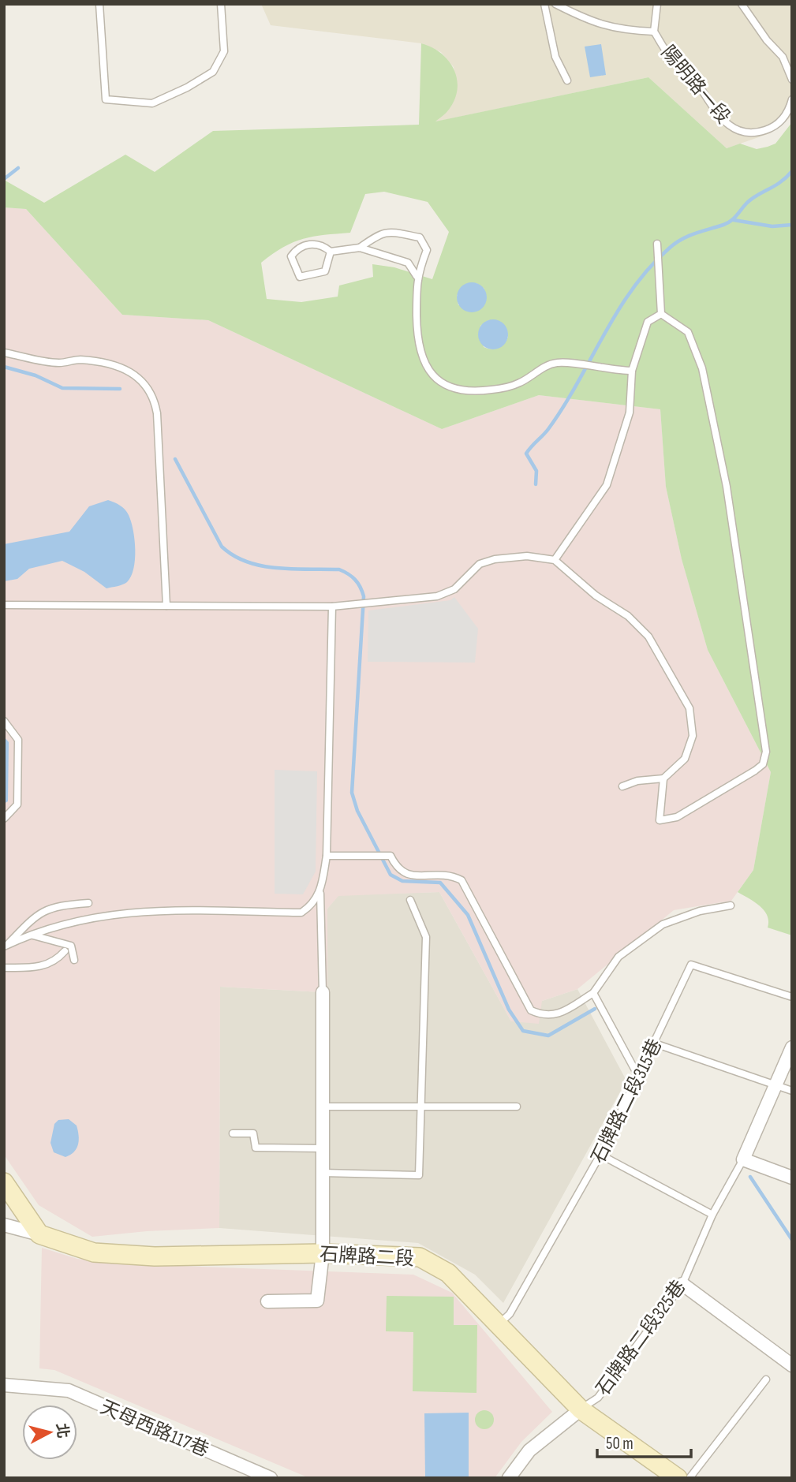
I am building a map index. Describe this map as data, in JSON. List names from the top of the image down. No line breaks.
{"streets":{"street":["石牌路二段","天母西路117巷"],"lane":["陽明路一段","石牌路二段315巷","石牌路二段325巷"]},"crossings":[["石牌路二段315巷","石牌路二段"],["石牌路二段","石牌路二段325巷"]],"scale_bar":"50 m","north":"right"}
